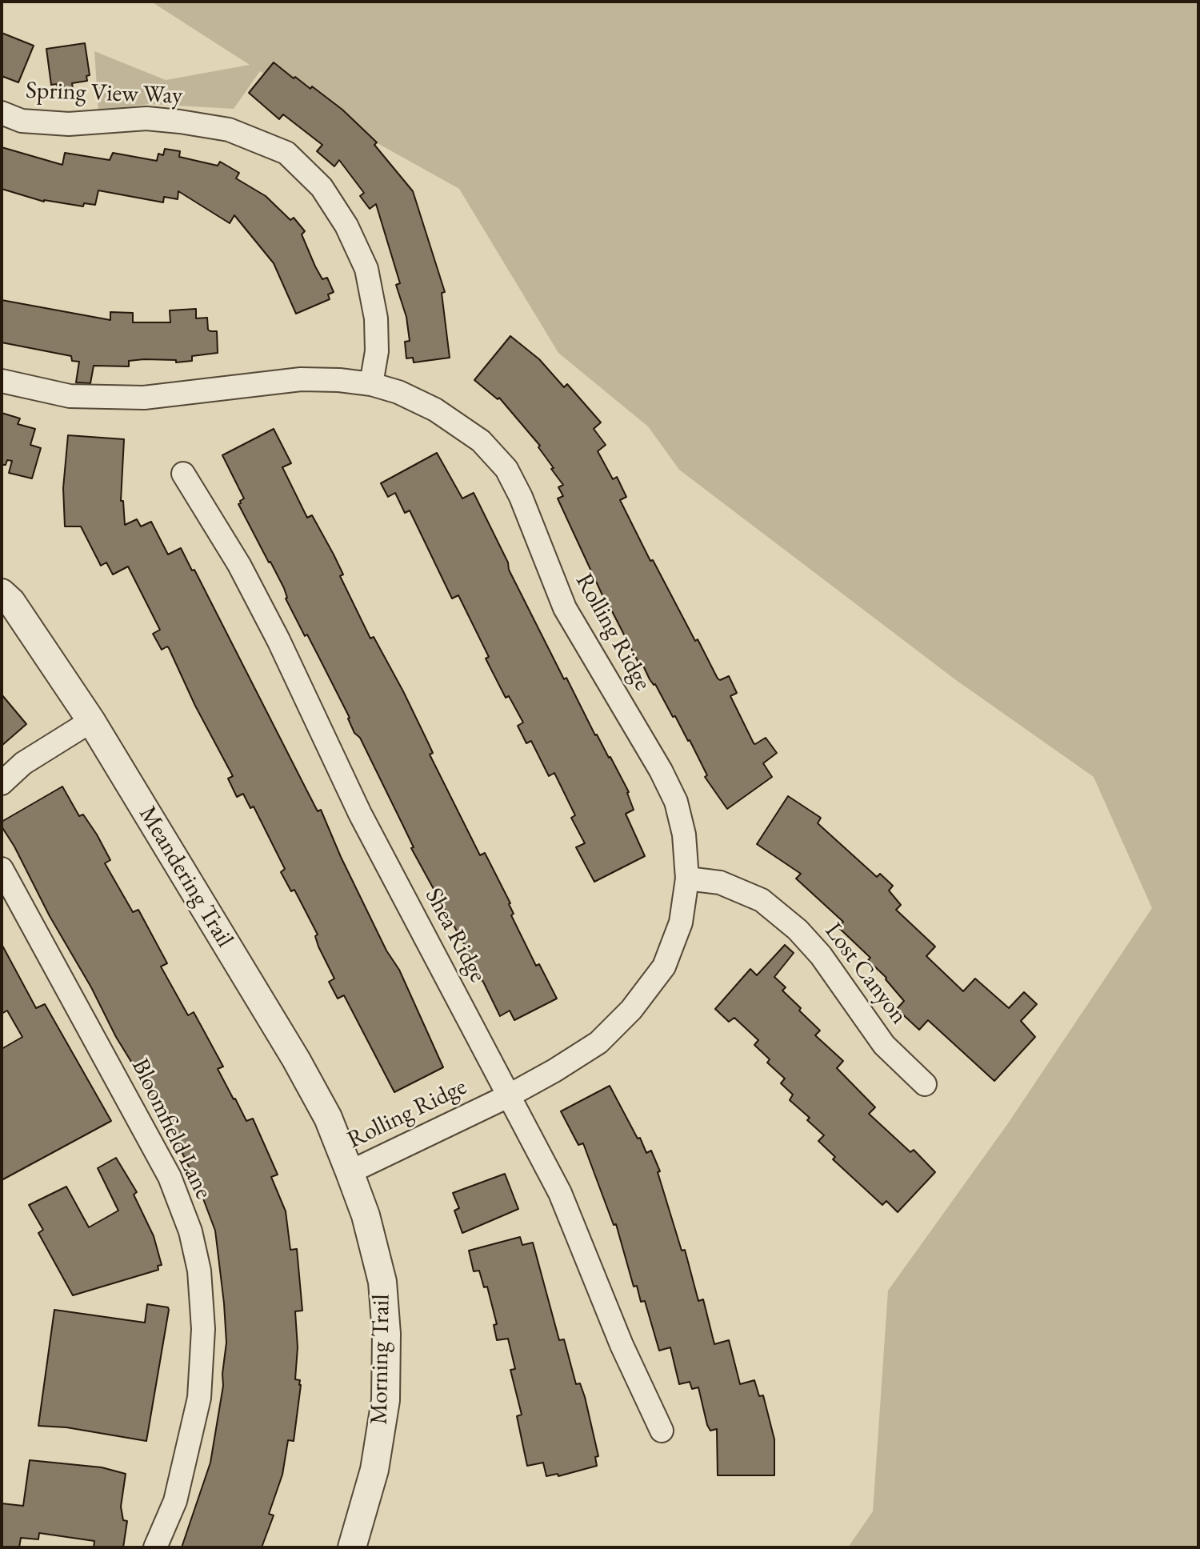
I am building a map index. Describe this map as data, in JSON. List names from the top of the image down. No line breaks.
{"streets":{"street":["Spring View Way","Rolling Ridge","Meandering Trail","Shea Ridge","Lost Canyon","Bloomfield Lane","Morning Trail"]},"crossings":[["Spring View Way","Rolling Ridge"],["Rolling Ridge","Meandering Trail"],["Rolling Ridge","Shea Ridge"],["Rolling Ridge","Lost Canyon"],["Rolling Ridge","Morning Trail"],["Meandering Trail","Morning Trail"]]}
